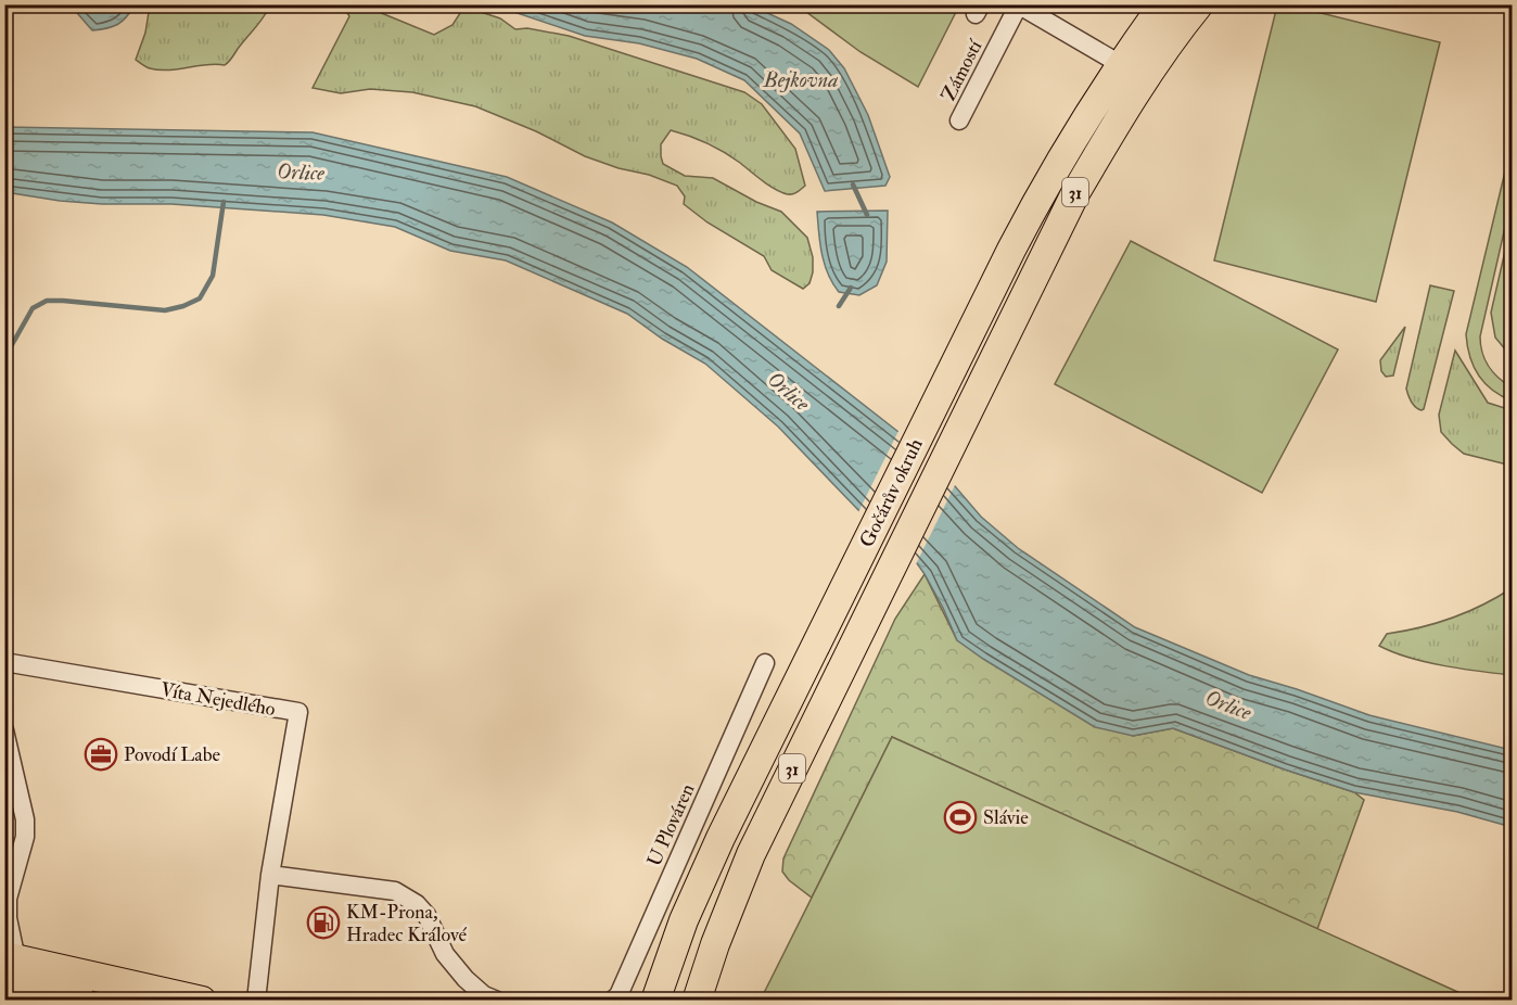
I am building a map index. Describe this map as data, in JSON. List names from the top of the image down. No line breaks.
{"streets":{"main road":["31","Gočárův okruh"],"street":["Zámostí","Víta Nejedlého","U Plováren"]},"crossings":[["Zámostí","Gočárův okruh"]],"water":["Bejkovna","Orlice"],"places":{"office":["Povodí Labe"],"sports":["Slávie"],"fuel station":["KM-Prona, Hradec Králové"]}}
